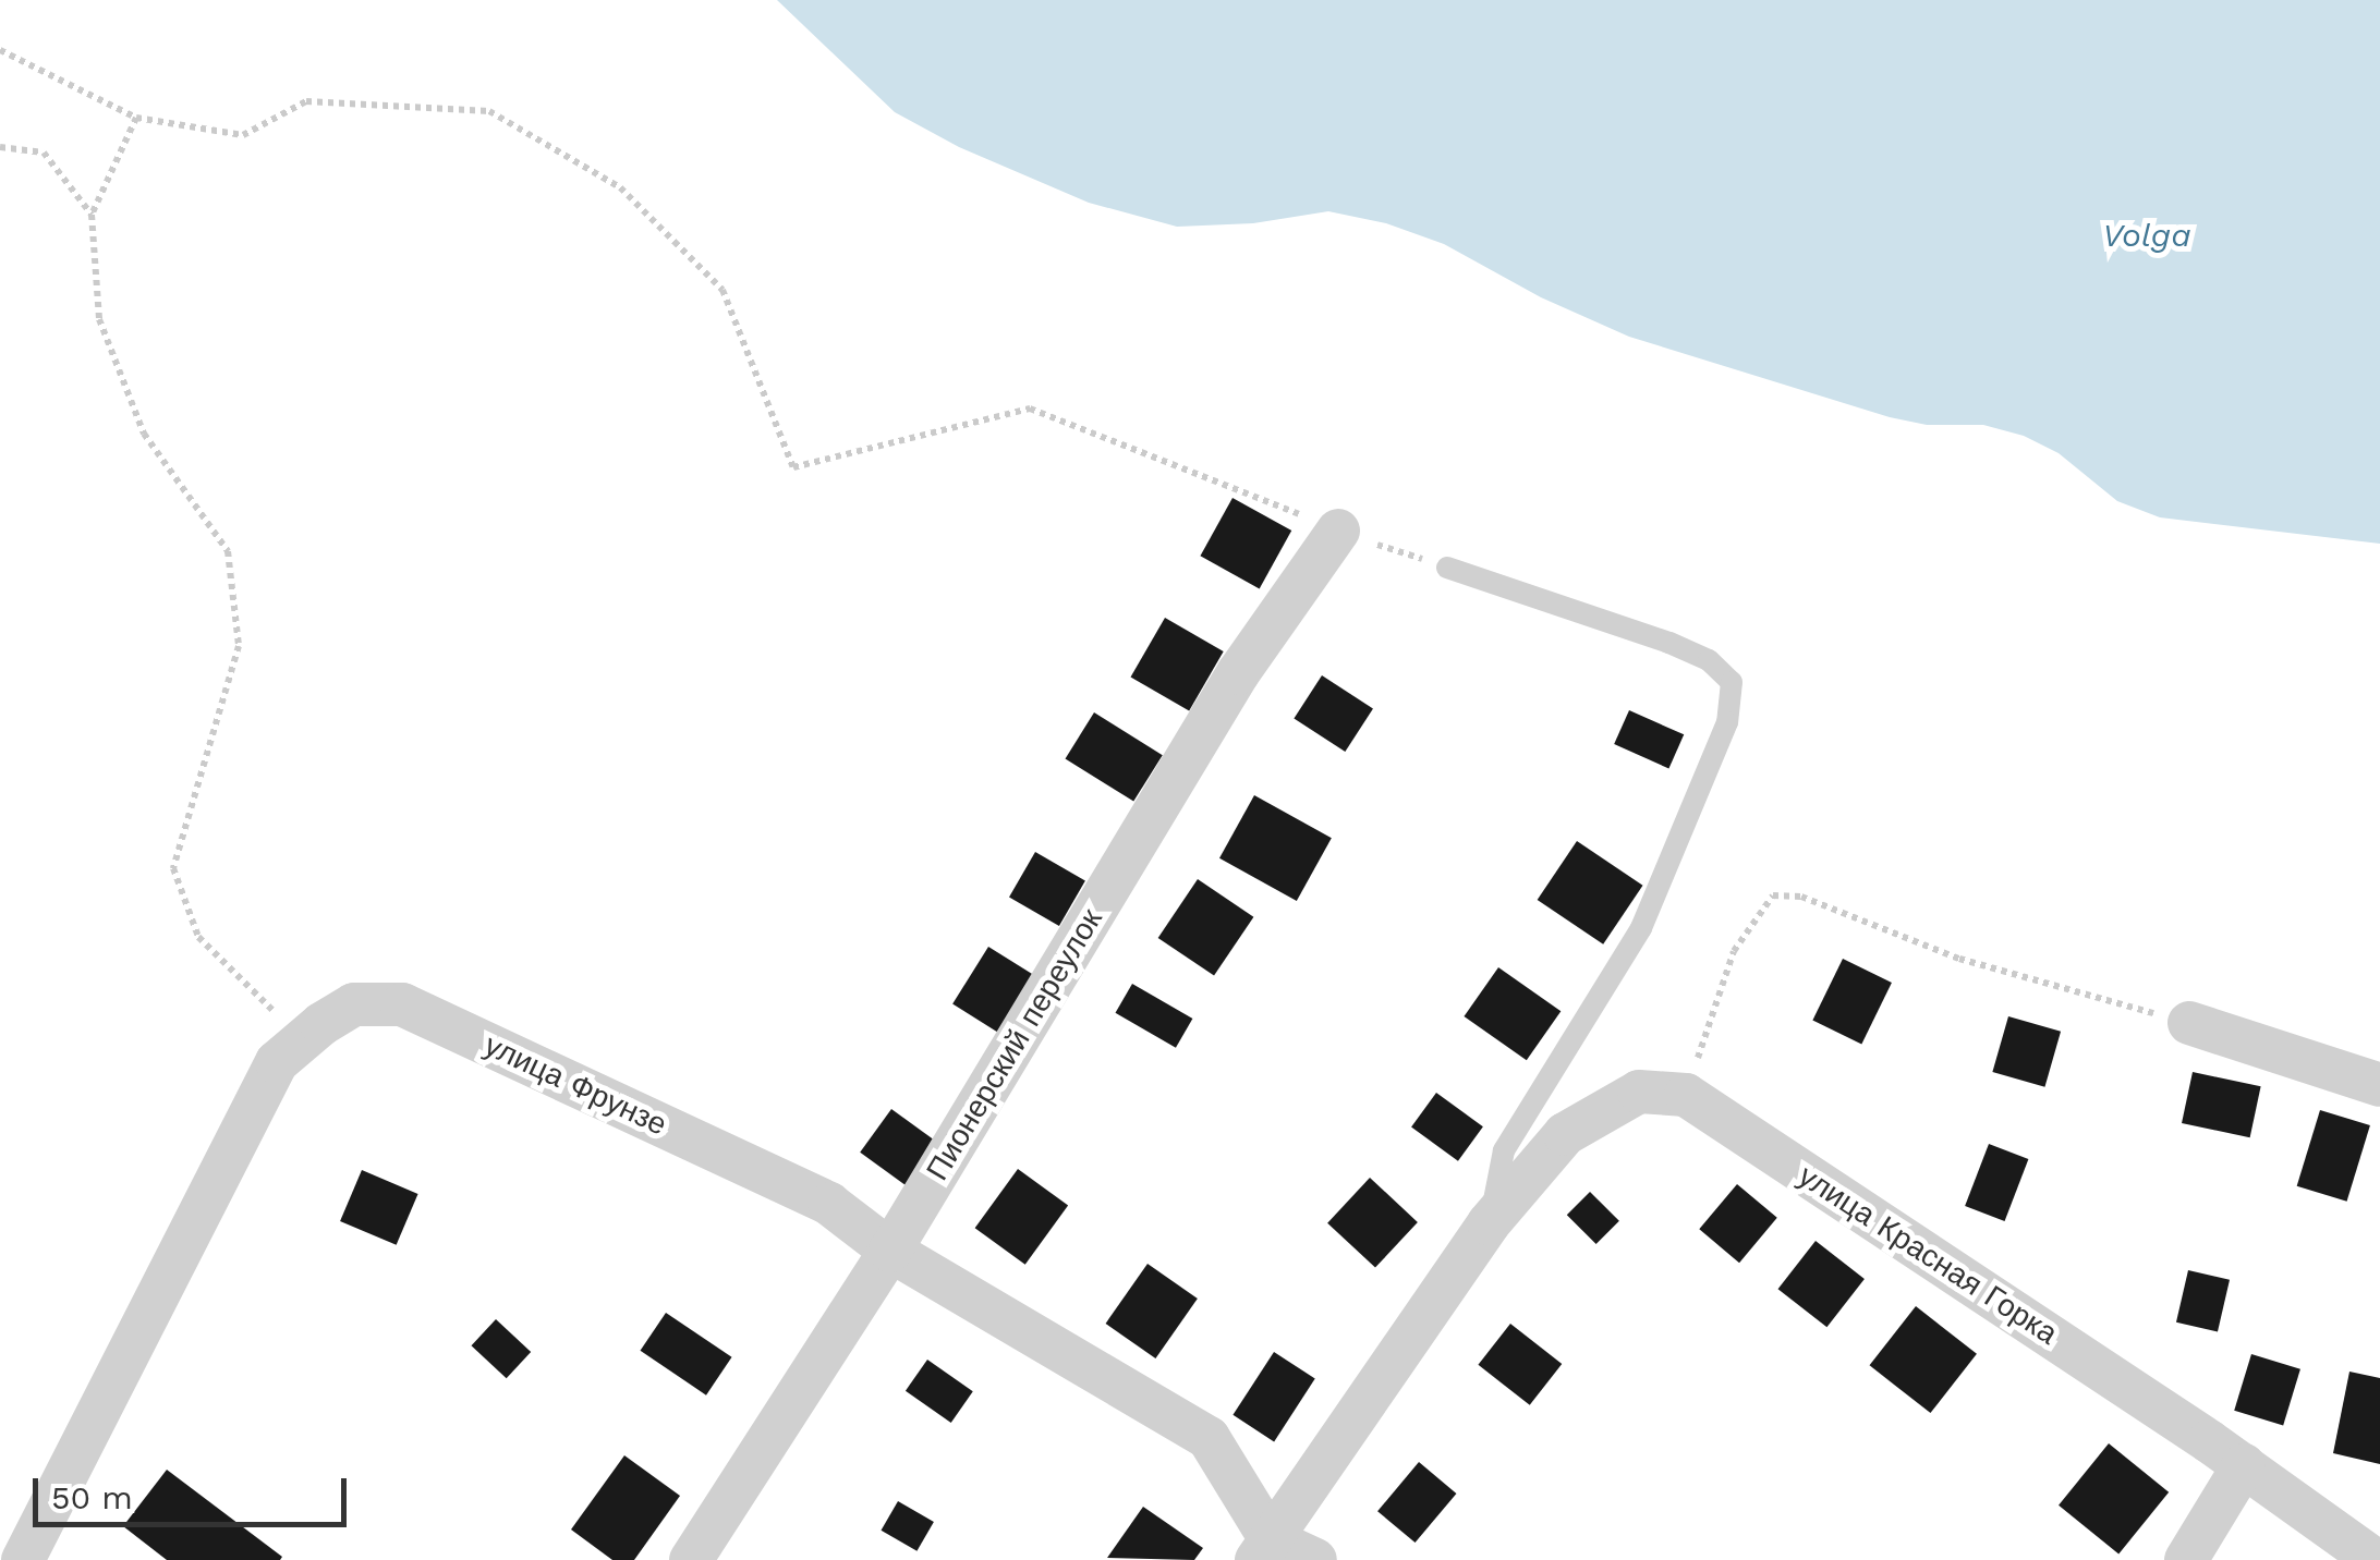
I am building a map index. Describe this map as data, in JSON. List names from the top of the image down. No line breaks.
{"streets":{"street":["Пионерский переулок","улица Фрунзе","улица Красная Горка"]},"crossings":[["Пионерский переулок","улица Фрунзе"]],"water":["Volga"],"scale_bar":"50 m"}
